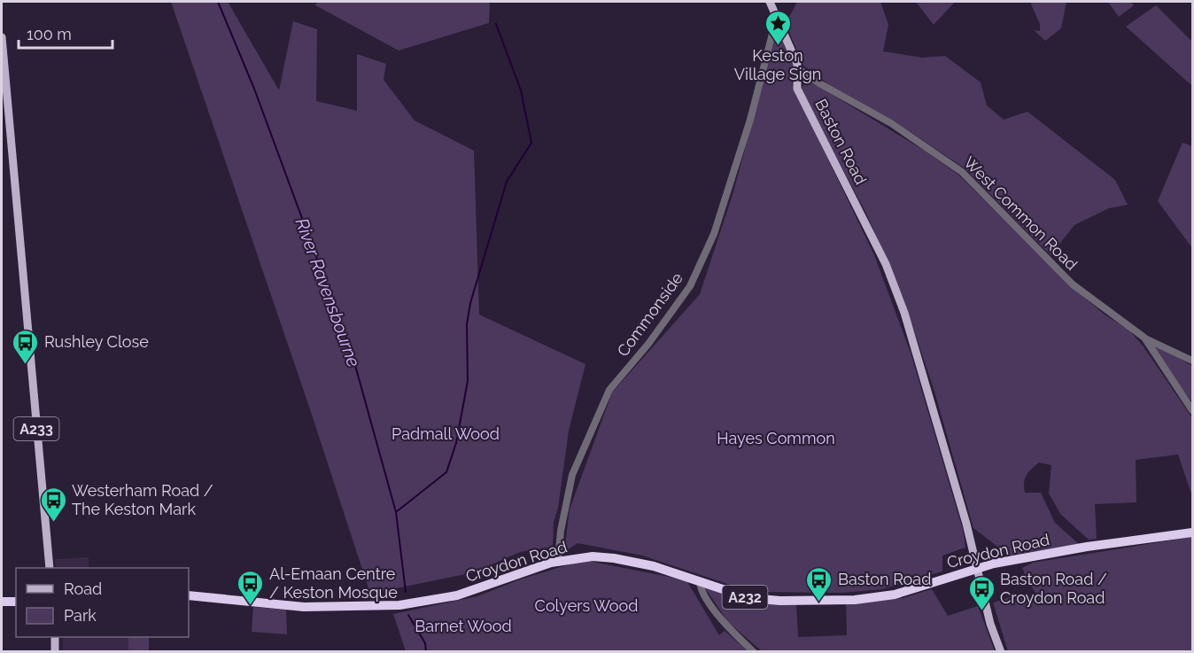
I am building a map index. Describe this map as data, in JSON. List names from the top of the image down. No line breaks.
{"streets":{"highway":["Croydon Road","A232"],"main road":["Baston Road","A233"],"street":["West Common Road","Commonside"]},"crossings":[["Baston Road","West Common Road"],["Baston Road","Croydon Road"],["Commonside","Croydon Road"]],"water":["River Ravensbourne"],"parks":["Padmall Wood","Hayes Common","Colyers Wood","Barnet Wood"],"places":{"place":["Keston Village Sign"],"bus stop":["Rushley Close","Westerham Road / The Keston Mark","Baston Road","Al-Emaan Centre / Keston Mosque","Baston Road / Croydon Road"]},"legend":["Road","Park"],"scale_bar":"100 m"}
